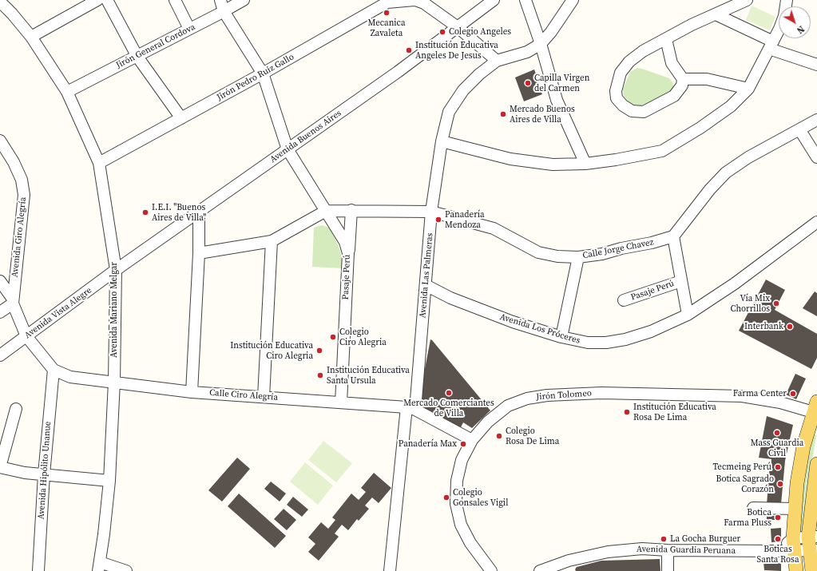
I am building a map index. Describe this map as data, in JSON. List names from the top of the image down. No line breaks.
{"streets":{"street":["Jirón General Cordova","Jirón Pedro Ruiz Gallo","Avenida Buenos Aires","Avenida Giro Alegría","Calle Jorge Chavez","Avenida Las Palmeras","Pasaje Perú","Avenida Mariano Melgar","Avenida Vista Alegre","Avenida Los Próceres","Calle Ciro Alegría","Jirón Tolomeo","Avenida Hipólito Unanue","Avenida Guardia Peruana"]},"crossings":[["Jirón General Cordova","Pasaje Perú"],["Jirón General Cordova","Avenida Mariano Melgar"],["Jirón Pedro Ruiz Gallo","Avenida Buenos Aires"],["Jirón Pedro Ruiz Gallo","Avenida Las Palmeras"],["Jirón Pedro Ruiz Gallo","Pasaje Perú"],["Jirón Pedro Ruiz Gallo","Avenida Mariano Melgar"],["Avenida Buenos Aires","Pasaje Perú"],["Avenida Buenos Aires","Avenida Mariano Melgar"],["Avenida Buenos Aires","Avenida Vista Alegre"],["Avenida Giro Alegría","Avenida Vista Alegre"],["Avenida Giro Alegría","Calle Ciro Alegría"],["Calle Jorge Chavez","Avenida Las Palmeras"],["Calle Jorge Chavez","Pasaje Perú"],["Avenida Las Palmeras","Avenida Los Próceres"],["Avenida Las Palmeras","Calle Ciro Alegría"],["Pasaje Perú","Calle Ciro Alegría"],["Avenida Mariano Melgar","Avenida Vista Alegre"],["Avenida Mariano Melgar","Calle Ciro Alegría"],["Avenida Vista Alegre","Calle Ciro Alegría"],["Calle Ciro Alegría","Jirón Tolomeo"],["Calle Ciro Alegría","Avenida Hipólito Unanue"]],"places":["Mecanica Zavaleta","Colegio Angeles","Institución Educativa Angeles De Jesus","Capilla Virgen del Carmen","Mercado Buenos Aires de Villa","I.E.I. \"Buenos Aires de Villa\"","Panadería Mendoza","Vía Mix Chorrillos","Interbank","Colegio Ciro Alegria","Institución Educativa Ciro Alegria","Institución Educativa Santa Ursula","Mercado Comerciantes de Villa","Farma Center","Institución Educativa Rosa De Lima","Mass Guardia Civil","Colegio Rosa De Lima","Panadería Max","Tecmeing Perú","Botica Sagrado Corazón","Colegio Gonsales Vigil","Botica Farma Pluss","La Gocha Burguer","Boticas Santa Rosa"],"north":"bottom right"}
